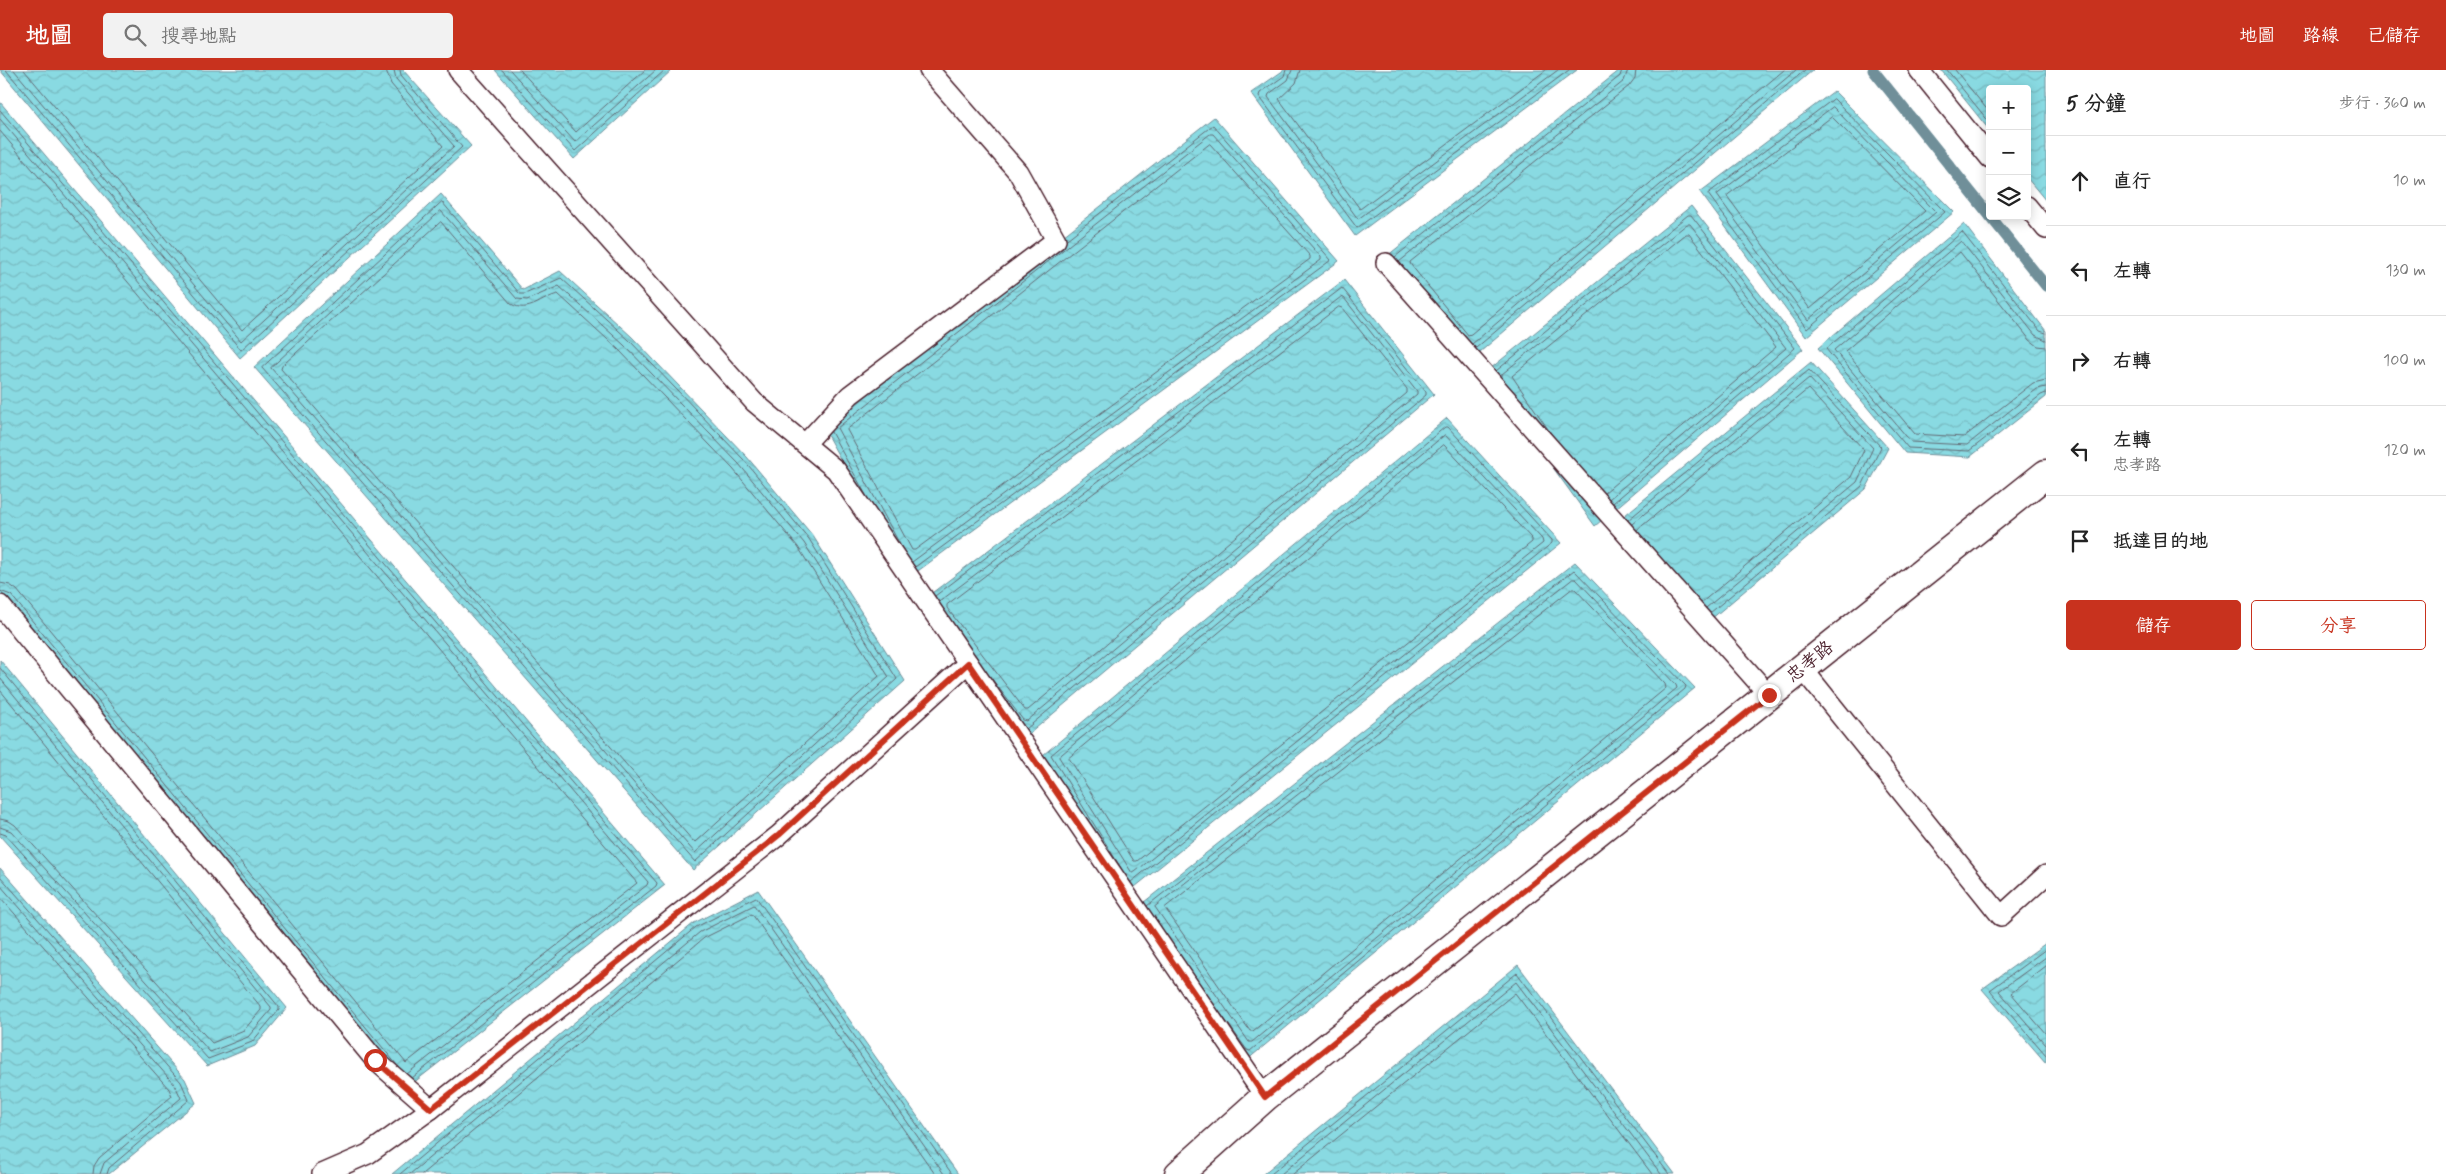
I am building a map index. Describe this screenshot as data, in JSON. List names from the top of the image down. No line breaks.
{"streets":{"street":["忠孝路"]},"page":{"header":"地圖","search":"搜尋地點","nav":["地圖","路線","已儲存"],"heading":["5 分鐘","步行 · 360 m"],"map_buttons":["+","−"],"list":[["直行","10 m"],["左轉","130 m"],["右轉","100 m"],["左轉","忠孝路","120 m"],"抵達目的地"],"buttons":["儲存","分享"]}}
